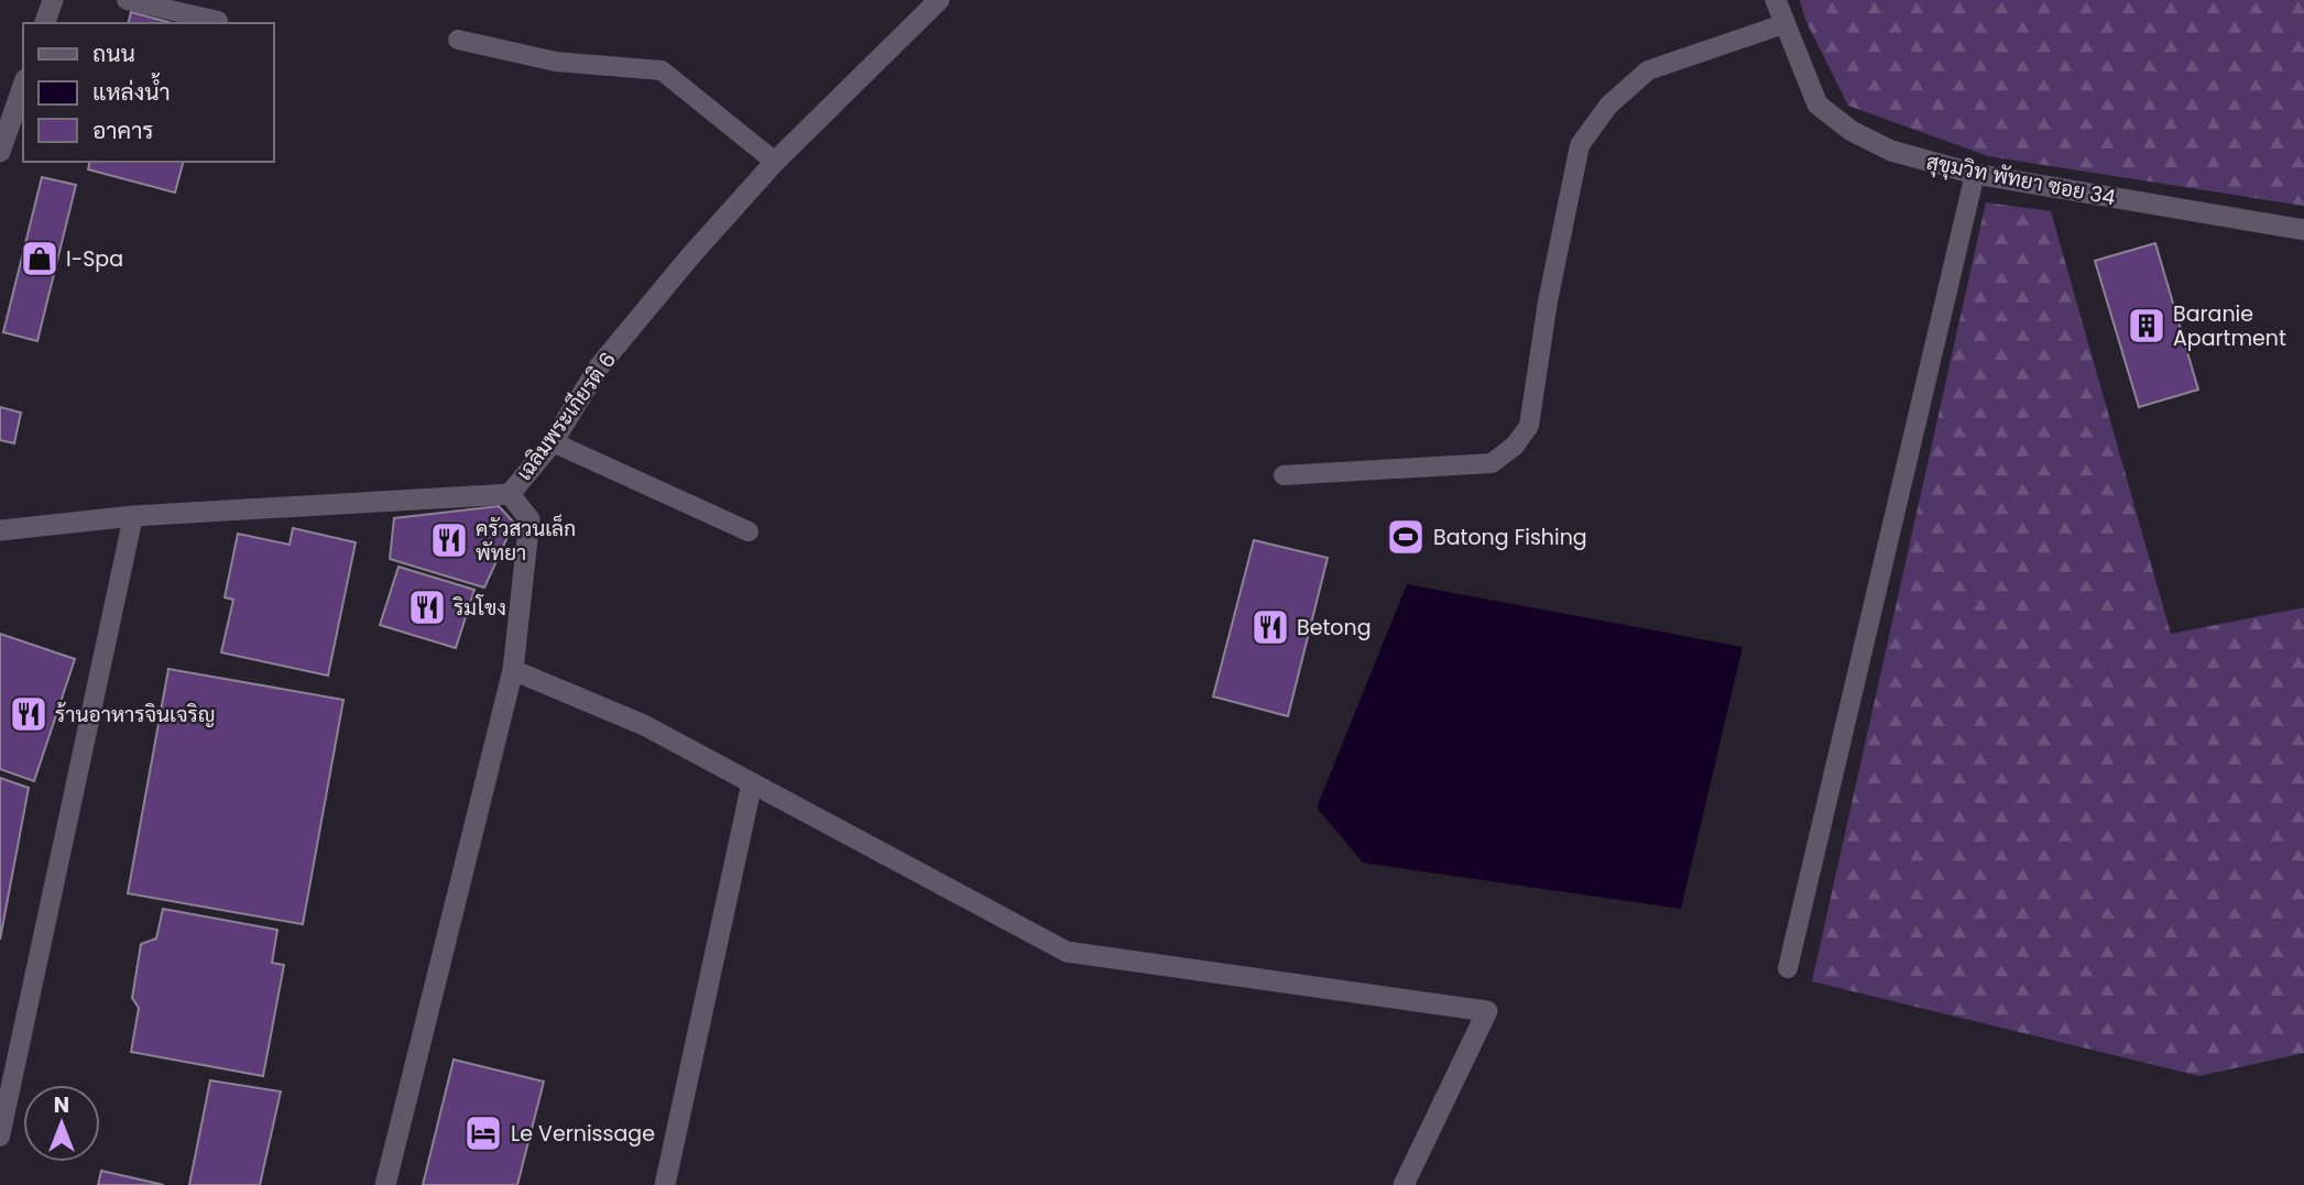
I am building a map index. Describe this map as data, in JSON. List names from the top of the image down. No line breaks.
{"streets":{"street":["สุขุมวิท พัทยา ซอย 34","เฉลิมพระเกียรติ 6"]},"places":{"shop":["I-Spa"],"building":["Baranie Apartment"],"sports":["Batong Fishing"],"restaurant":["ครัวสวนเล็ก พัทยา","ริมโขง","Betong","ร้านอาหารจินเจริญ"],"hotel":["Le Vernissage"]},"legend":["ถนน","แหล่งน้ำ","อาคาร"],"north":"top"}
